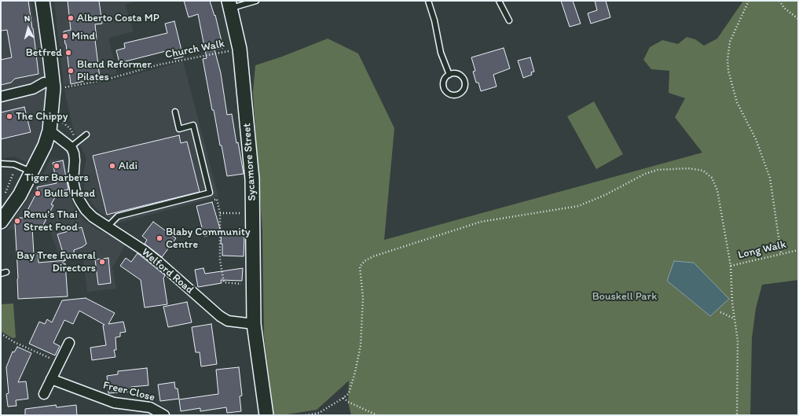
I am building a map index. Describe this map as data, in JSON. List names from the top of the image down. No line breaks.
{"streets":{"street":["Sycamore Street","Welford Road","Freer Close"],"path":["Church Walk","Long Walk"]},"crossings":[["Church Walk","Sycamore Street"],["Sycamore Street","Welford Road"]],"parks":["Bouskell Park"],"places":["Alberto Costa MP","Mind","Betfred","Blend Reformer Pilates","The Chippy","Tiger Barbers","Aldi","Bulls Head","Renu's Thai Street Food","Blaby Community Centre","Bay Tree Funeral Directors"],"north":"top"}
